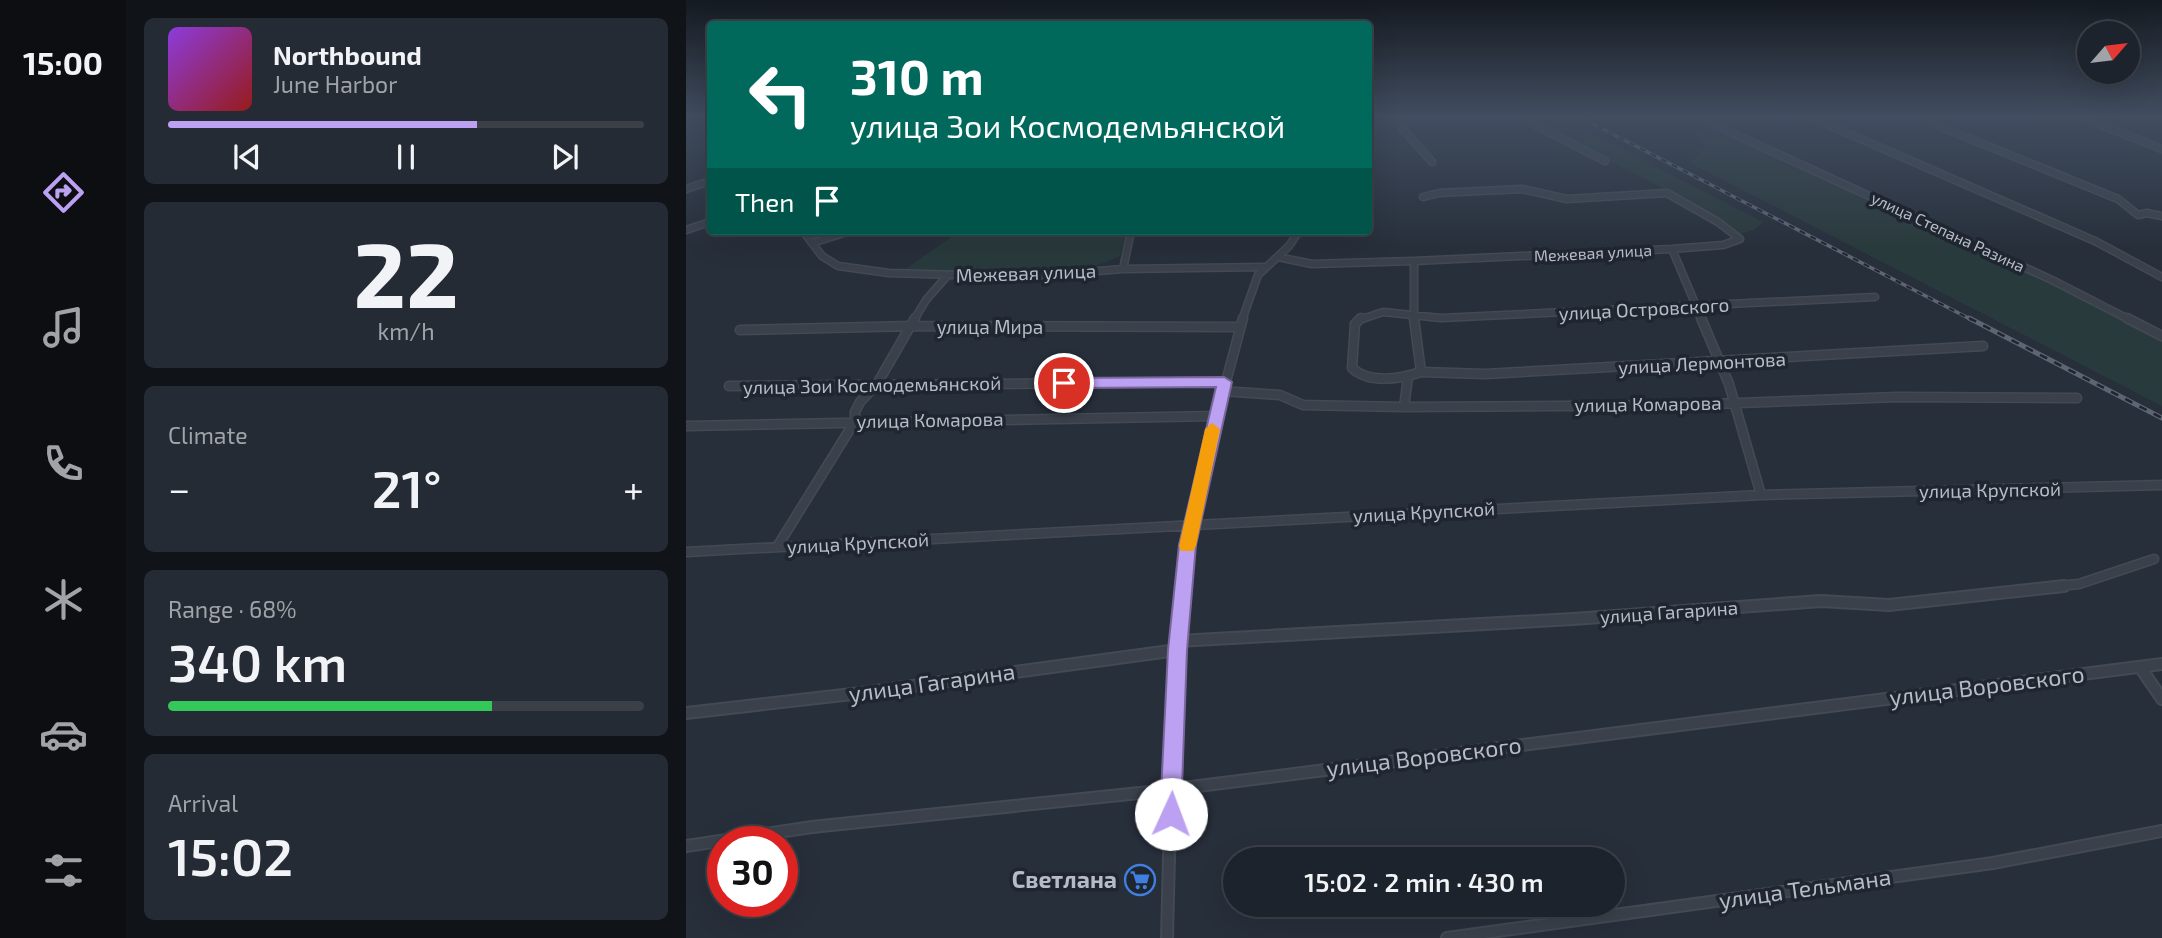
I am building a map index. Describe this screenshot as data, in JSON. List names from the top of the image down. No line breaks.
{"streets":{"street":["улица Степана Разина","Межевая улица","улица Островского","улица Мира","улица Лермонтова","улица Зои Космодемьянской","улица Комарова","улица Крупской","улица Гагарина","улица Воровского","улица Тельмана"]},"crossings":[["улица Зои Космодемьянской","улица Комарова"]],"places":{"supermarket":["Светлана"]},"north":"top right","page":{"tabs":"15:00","turn":["310 m","улица Зои Космодемьянской"],"song":["Northbound","June Harbor"],"then":"Then","tile":[["22","km/h"],"Climate",["Range · 68%","340 km"],["Arrival","15:02"]],"heat":["−","21°","+"],"limit":"30","trip":"15:02 · 2 min · 430 m"}}
